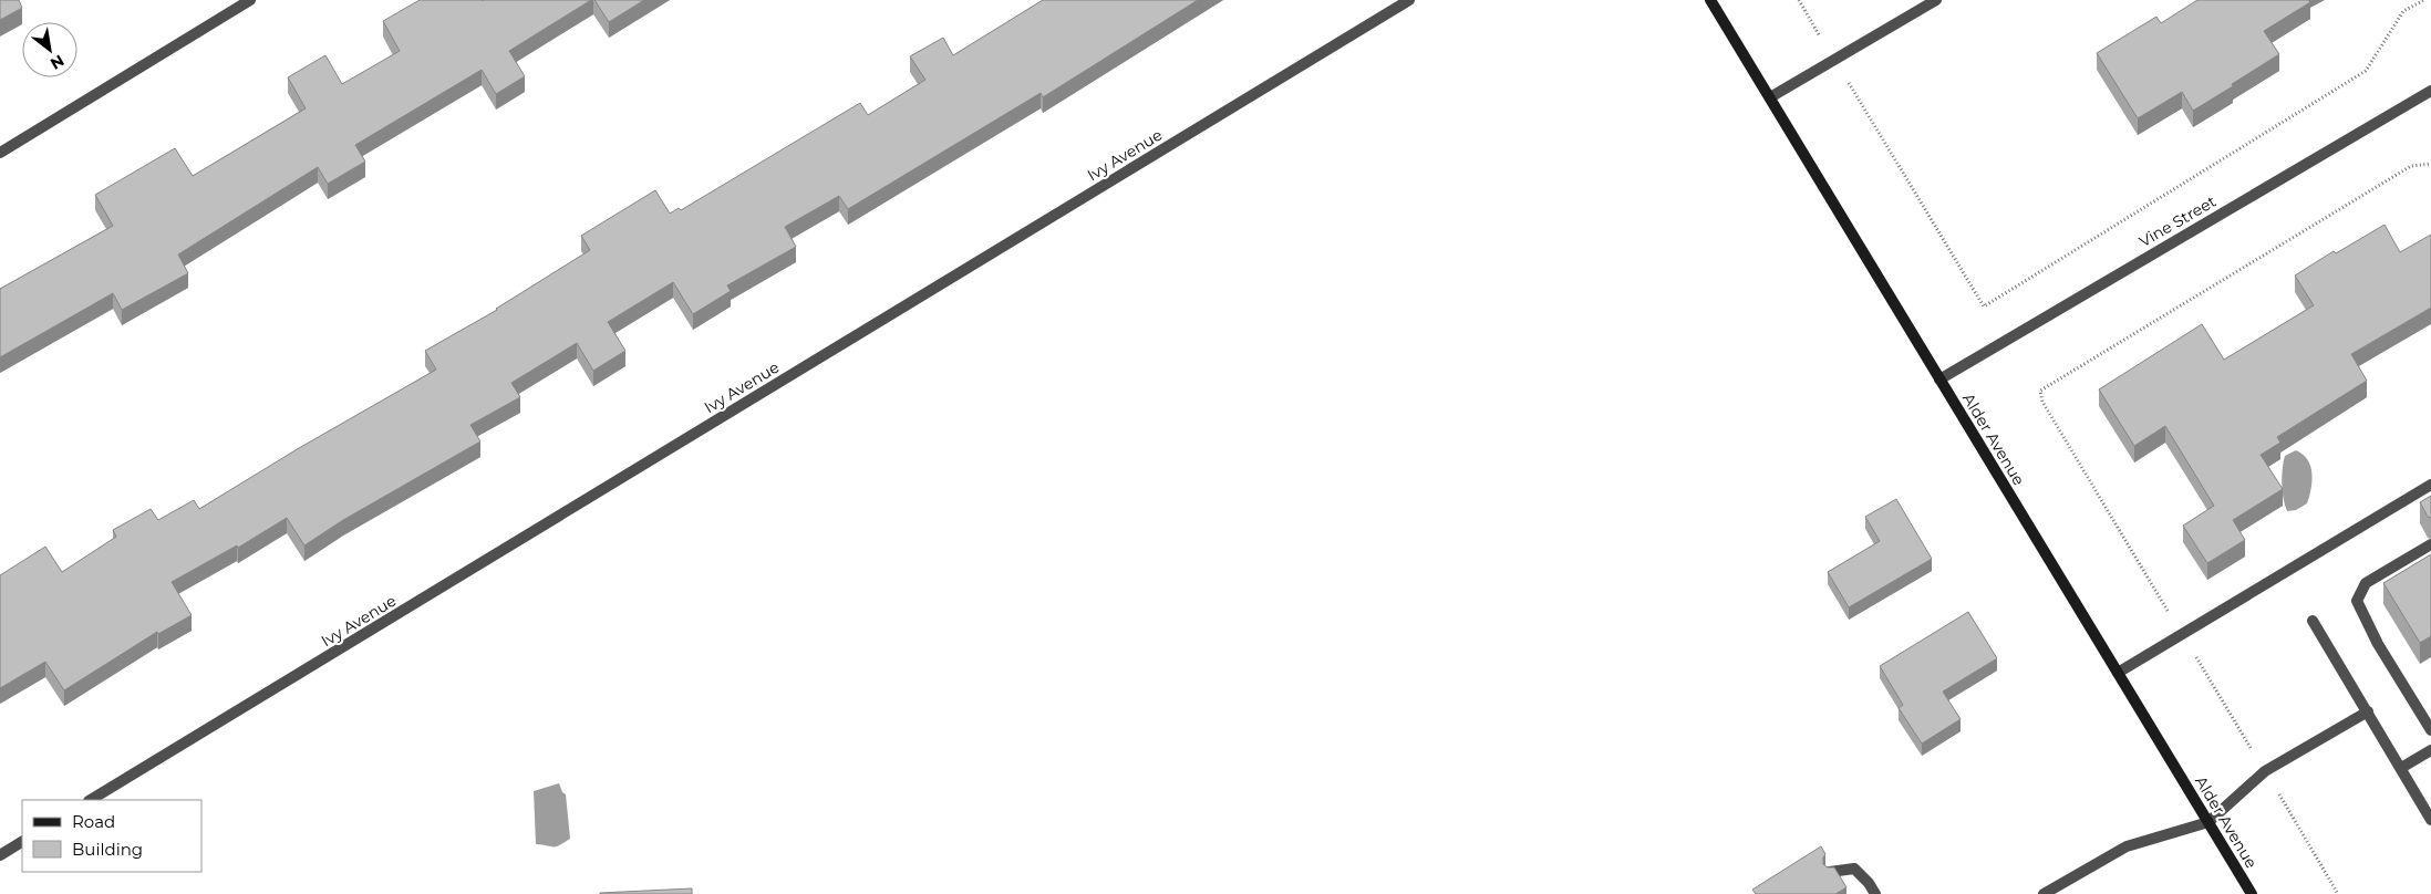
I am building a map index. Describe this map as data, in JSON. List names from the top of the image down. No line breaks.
{"streets":{"main road":["Alder Avenue"],"street":["Ivy Avenue","Vine Street"]},"crossings":[["Vine Street","Alder Avenue"]],"legend":["Road","Building"],"north":"bottom right"}
